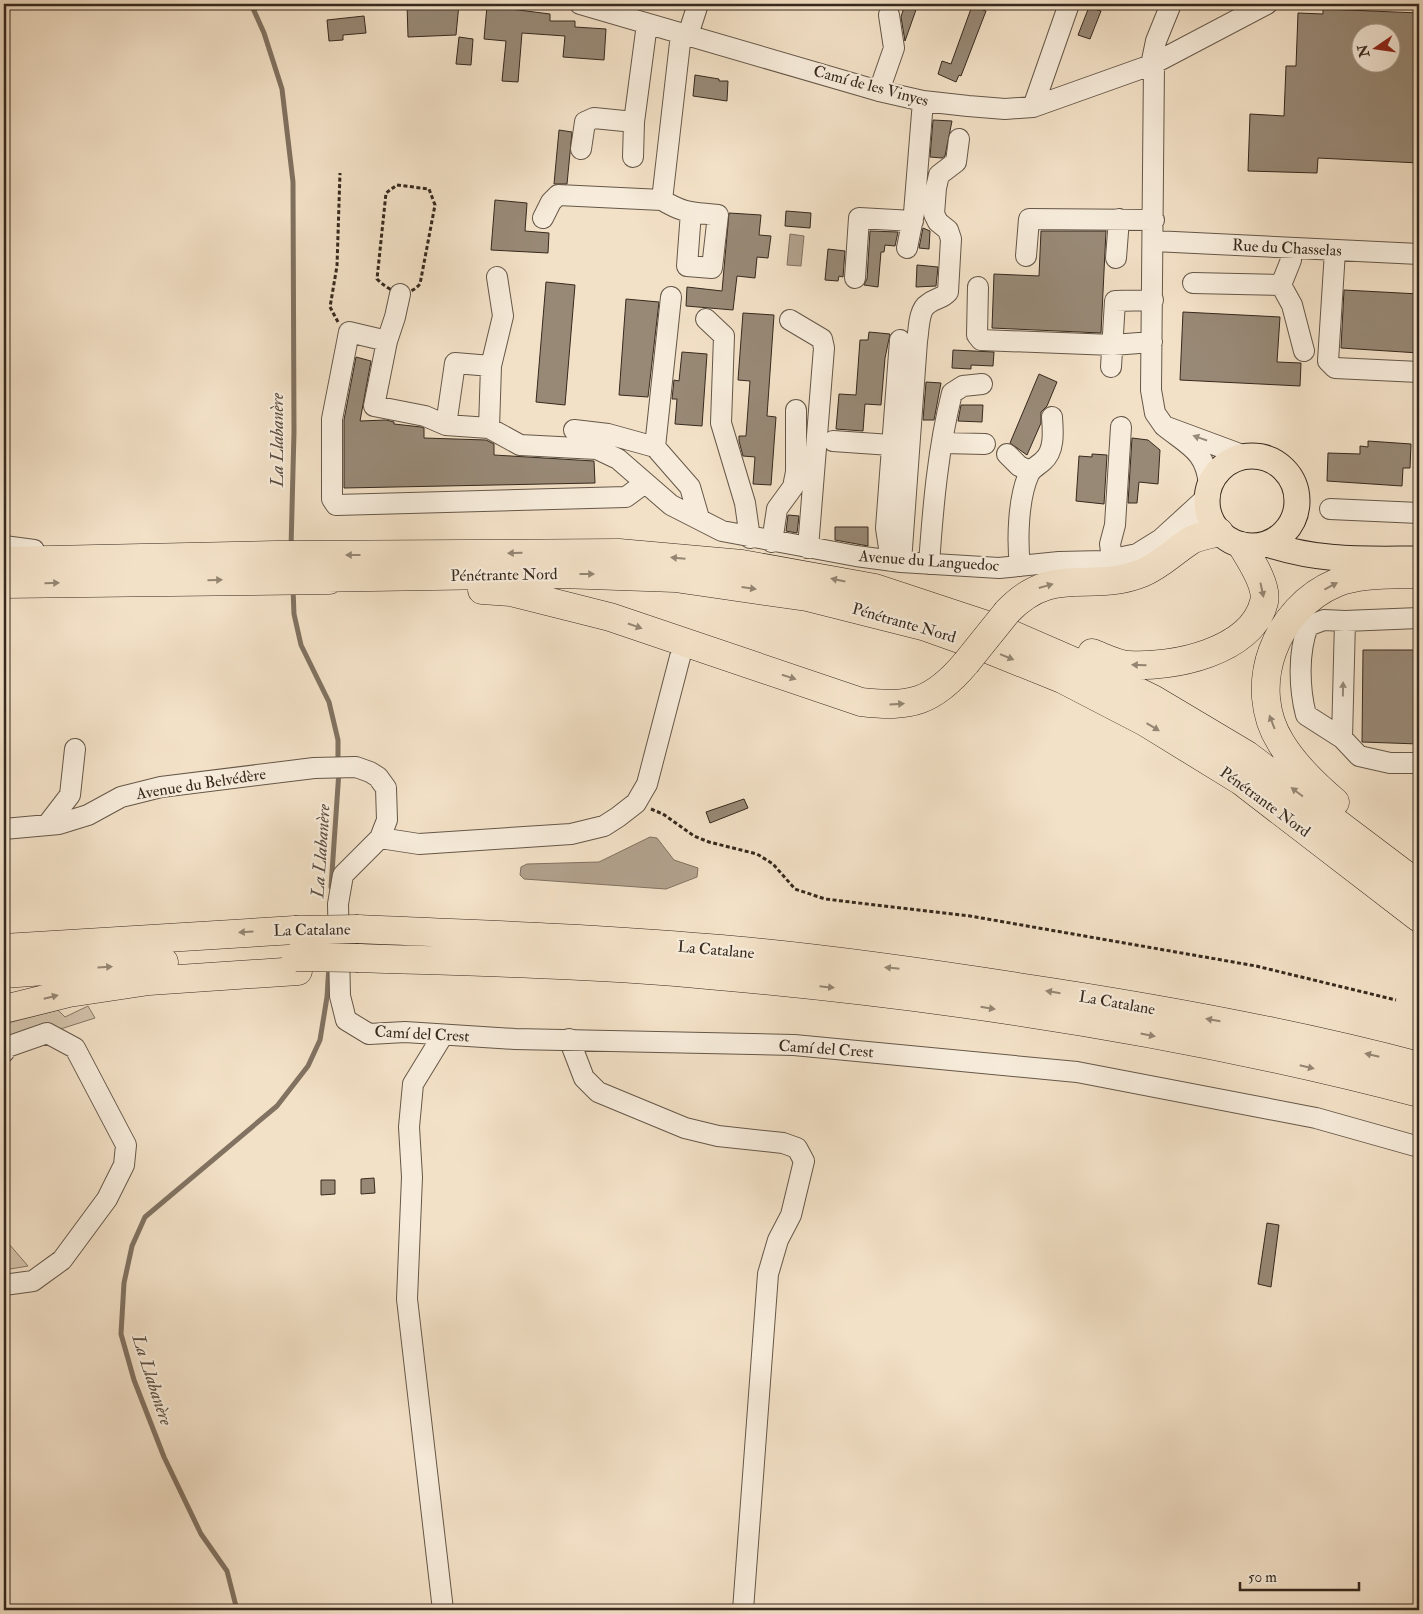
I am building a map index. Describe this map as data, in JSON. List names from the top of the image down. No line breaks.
{"streets":{"highway":["Pénétrante Nord","La Catalane"],"street":["Camí de les Vinyes","Rue du Chasselas","Avenue du Languedoc","Avenue du Belvédère","Camí del Crest"]},"crossings":[["Avenue du Belvédère","Camí del Crest"]],"water":["La Llabanère"],"scale_bar":"50 m","north":"left"}
